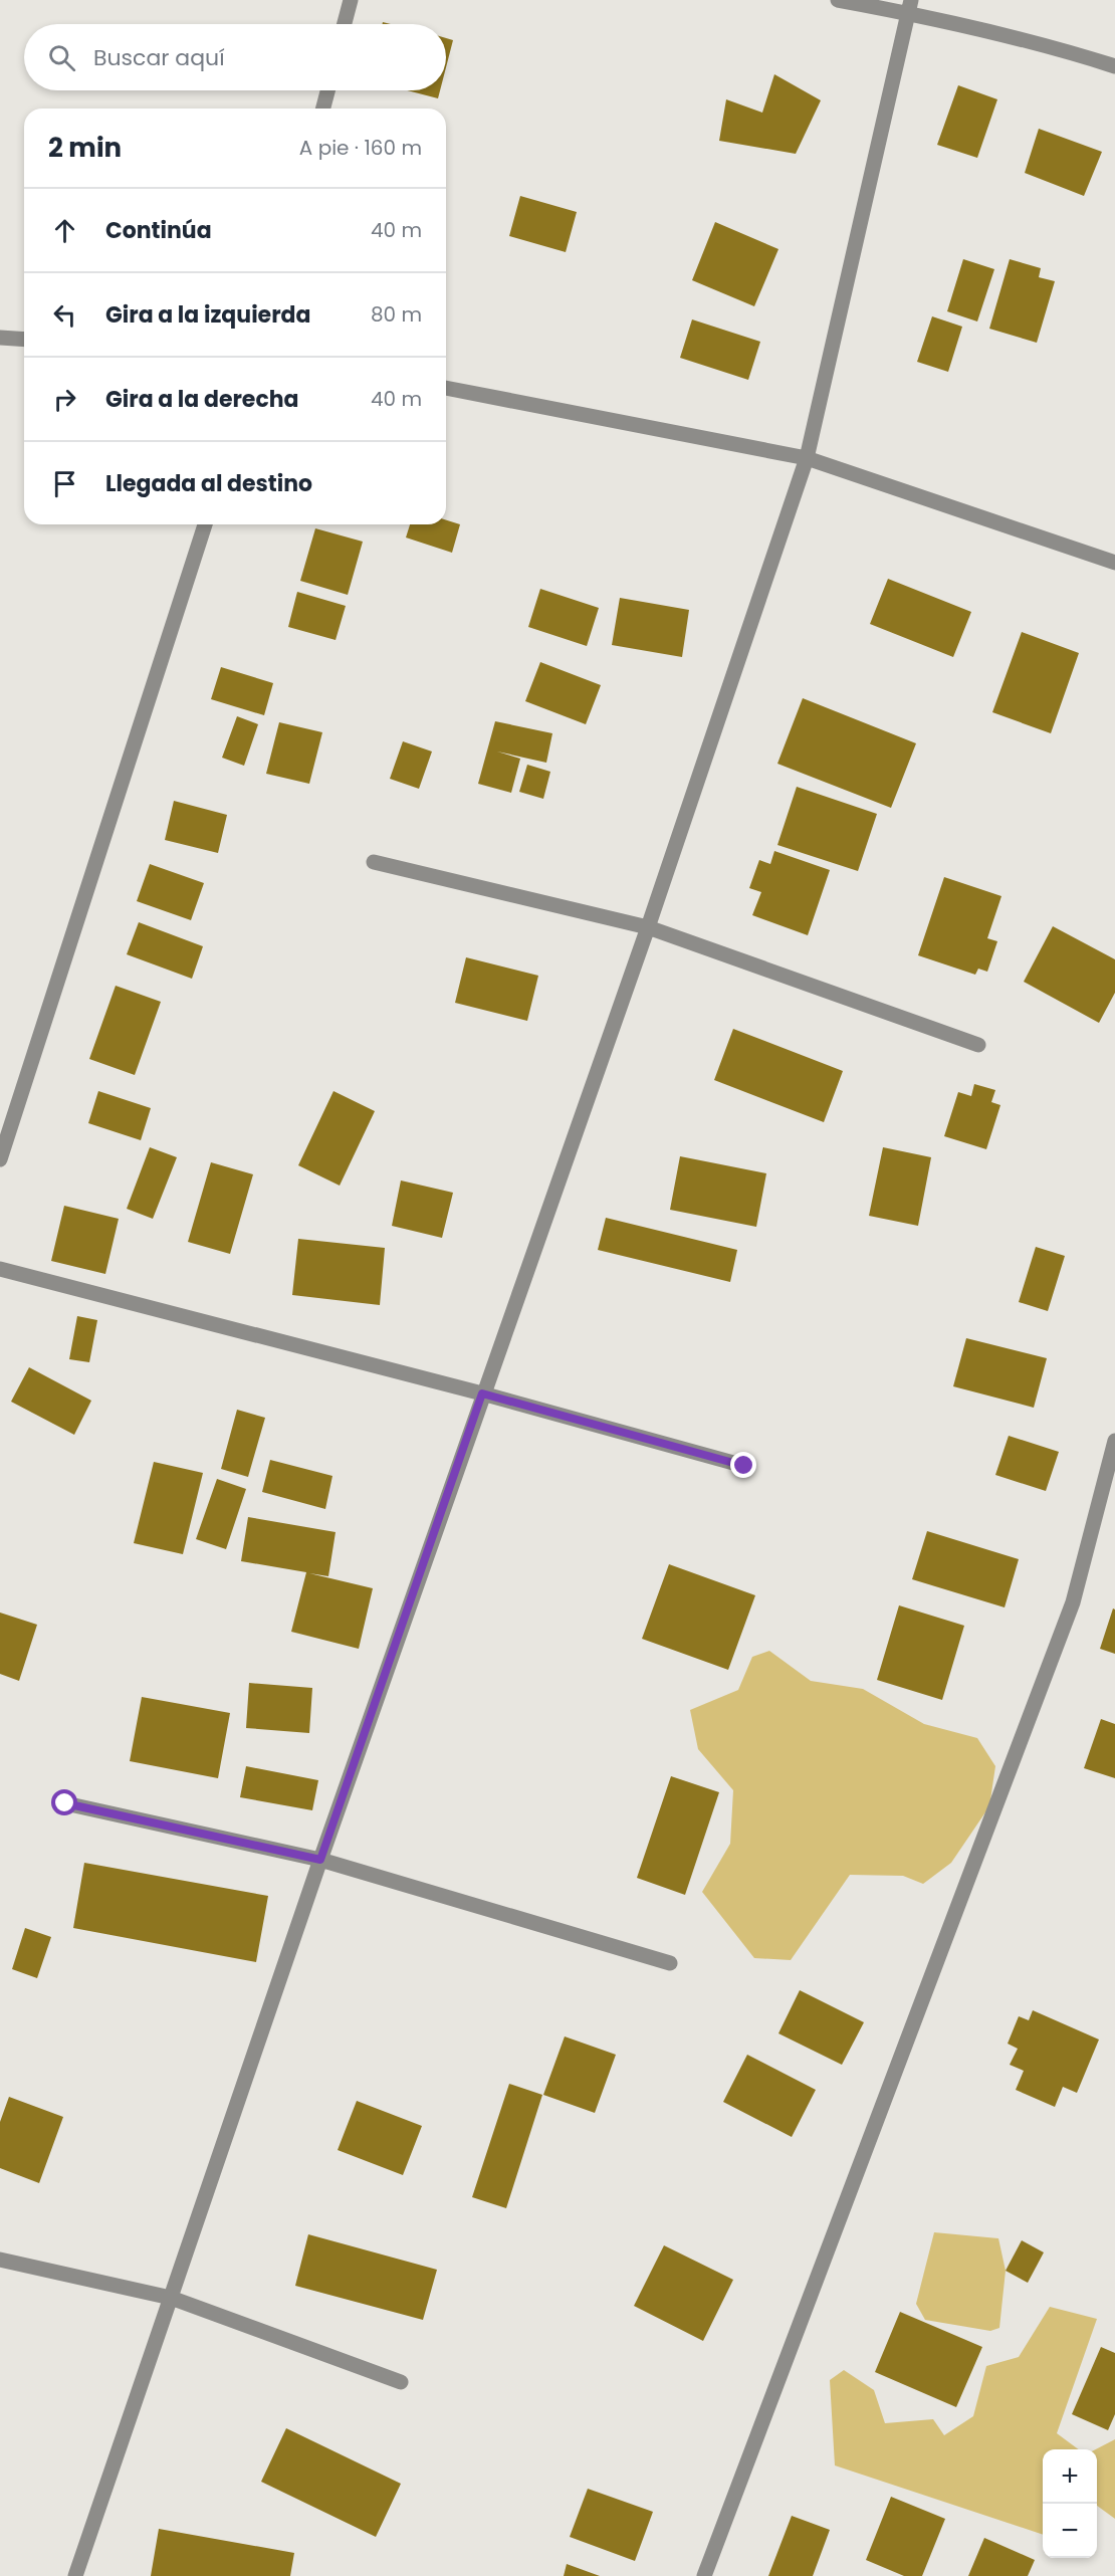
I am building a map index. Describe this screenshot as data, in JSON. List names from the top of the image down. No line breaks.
{"page":{"search":"Buscar aquí","heading":["2 min","A pie · 160 m"],"list":[["Continúa","40 m"],["Gira a la izquierda","80 m"],["Gira a la derecha","40 m"],"Llegada al destino"],"map_buttons":["+","−"]}}
